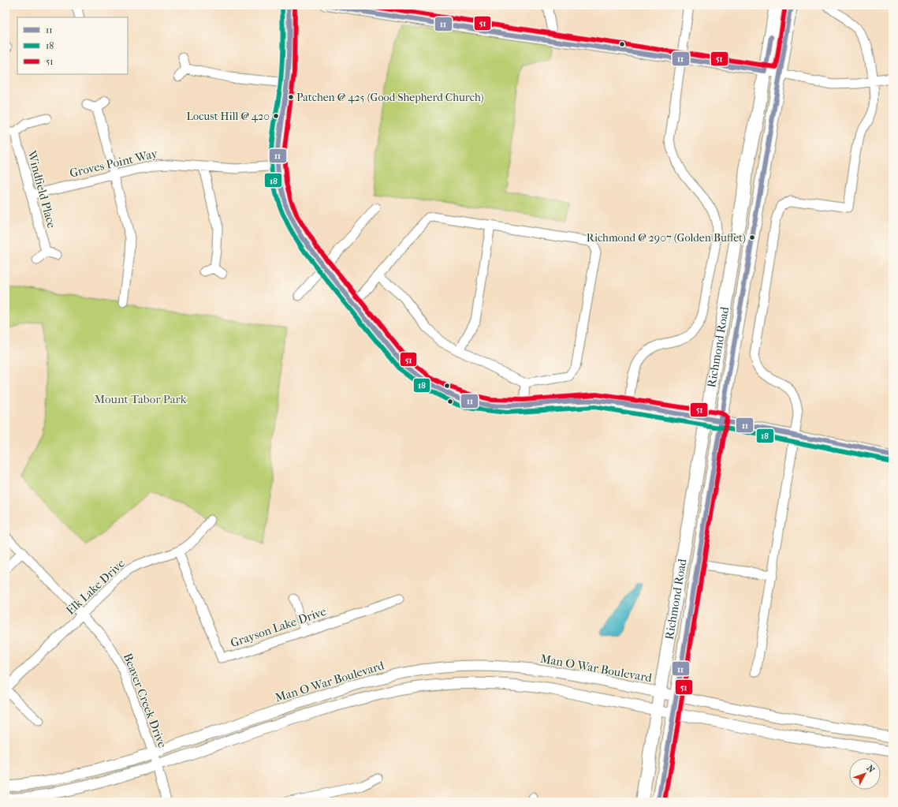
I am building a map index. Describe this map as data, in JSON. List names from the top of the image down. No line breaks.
{"streets":{"highway":["Richmond Road"],"main road":["Man O War Boulevard"],"street":["Groves Point Way","Windfield Place","Elk Lake Drive","Grayson Lake Drive","Beaver Creek Drive"]},"crossings":[["Groves Point Way","Windfield Place"],["Richmond Road","Man O War Boulevard"],["Elk Lake Drive","Grayson Lake Drive"],["Elk Lake Drive","Beaver Creek Drive"],["Man O War Boulevard","Beaver Creek Drive"]],"parks":["Mount Tabor Park"],"places":["Patchen @ 425 (Good Shepherd Church)","Locust Hill @ 420","Richmond @ 2907 (Golden Buffet)"],"lines":["transit line 11","transit line 18","transit line 51"],"legend":["11","18","51"],"north":"top right"}
